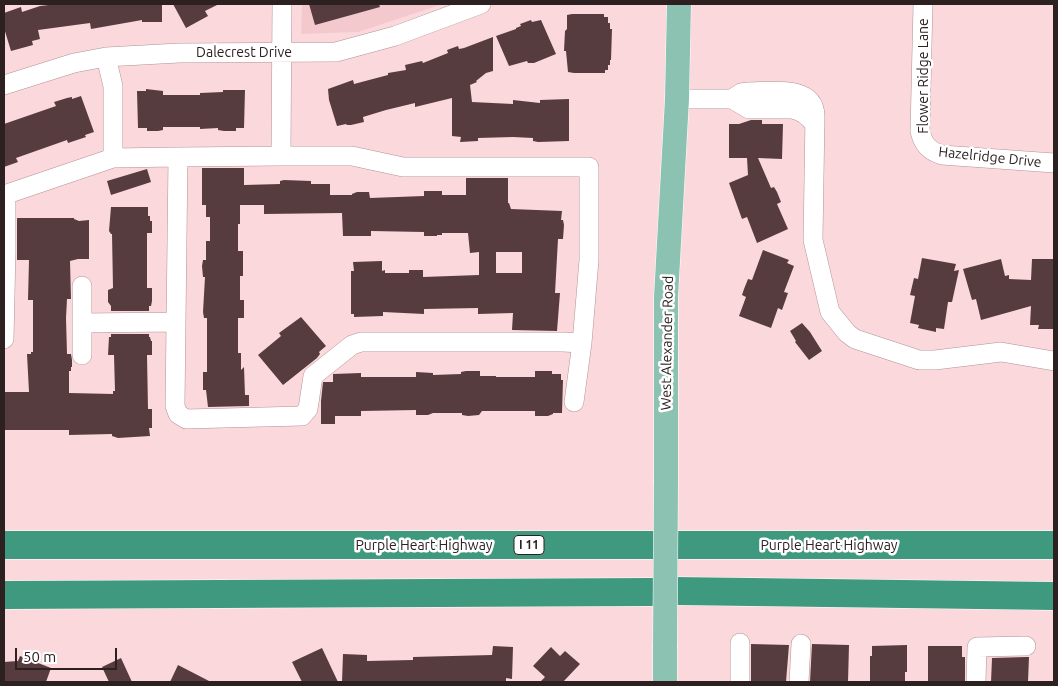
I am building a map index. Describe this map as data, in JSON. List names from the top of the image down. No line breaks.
{"streets":{"highway":["Purple Heart Highway","I 11"],"main road":["West Alexander Road"],"street":["Dalecrest Drive","Flower Ridge Lane","Hazelridge Drive"]},"crossings":[["Flower Ridge Lane","Hazelridge Drive"]],"scale_bar":"50 m"}
